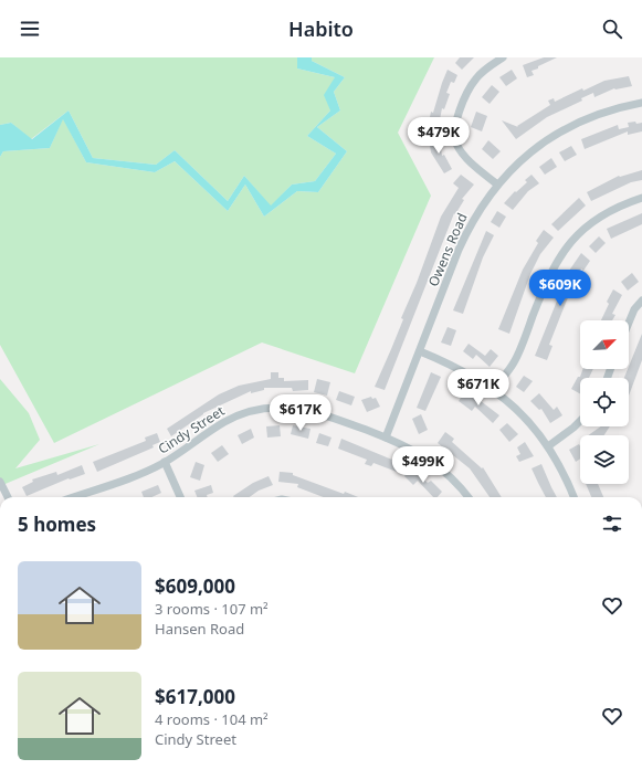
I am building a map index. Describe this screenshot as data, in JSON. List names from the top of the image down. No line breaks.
{"streets":{"street":["Owens Road","Cindy Street"]},"crossings":[["Owens Road","Cindy Street"]],"north":"top right","page":{"header":"Habito","price":["$479K","$609K","$671K","$617K","$499K"],"heading":"5 homes","list":[{"name":"$609,000","note":"3 rooms · 107 m² · Hansen Road"},{"name":"$617,000","note":"4 rooms · 104 m² · Cindy Street"}]}}
